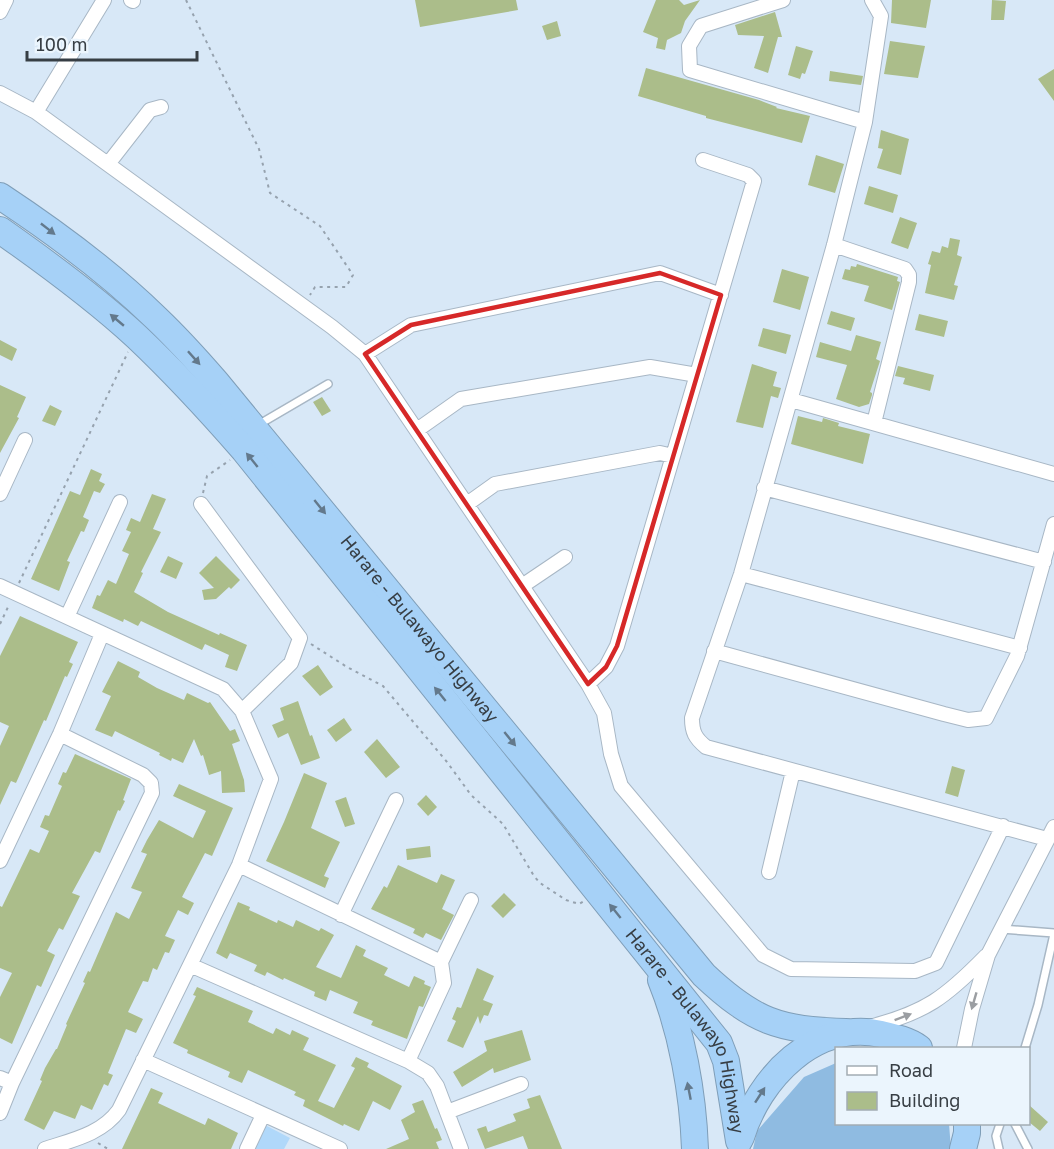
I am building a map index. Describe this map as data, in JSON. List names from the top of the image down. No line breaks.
{"streets":{"highway":["Harare - Bulawayo Highway"]},"legend":["Road","Building"],"scale_bar":"100 m"}
